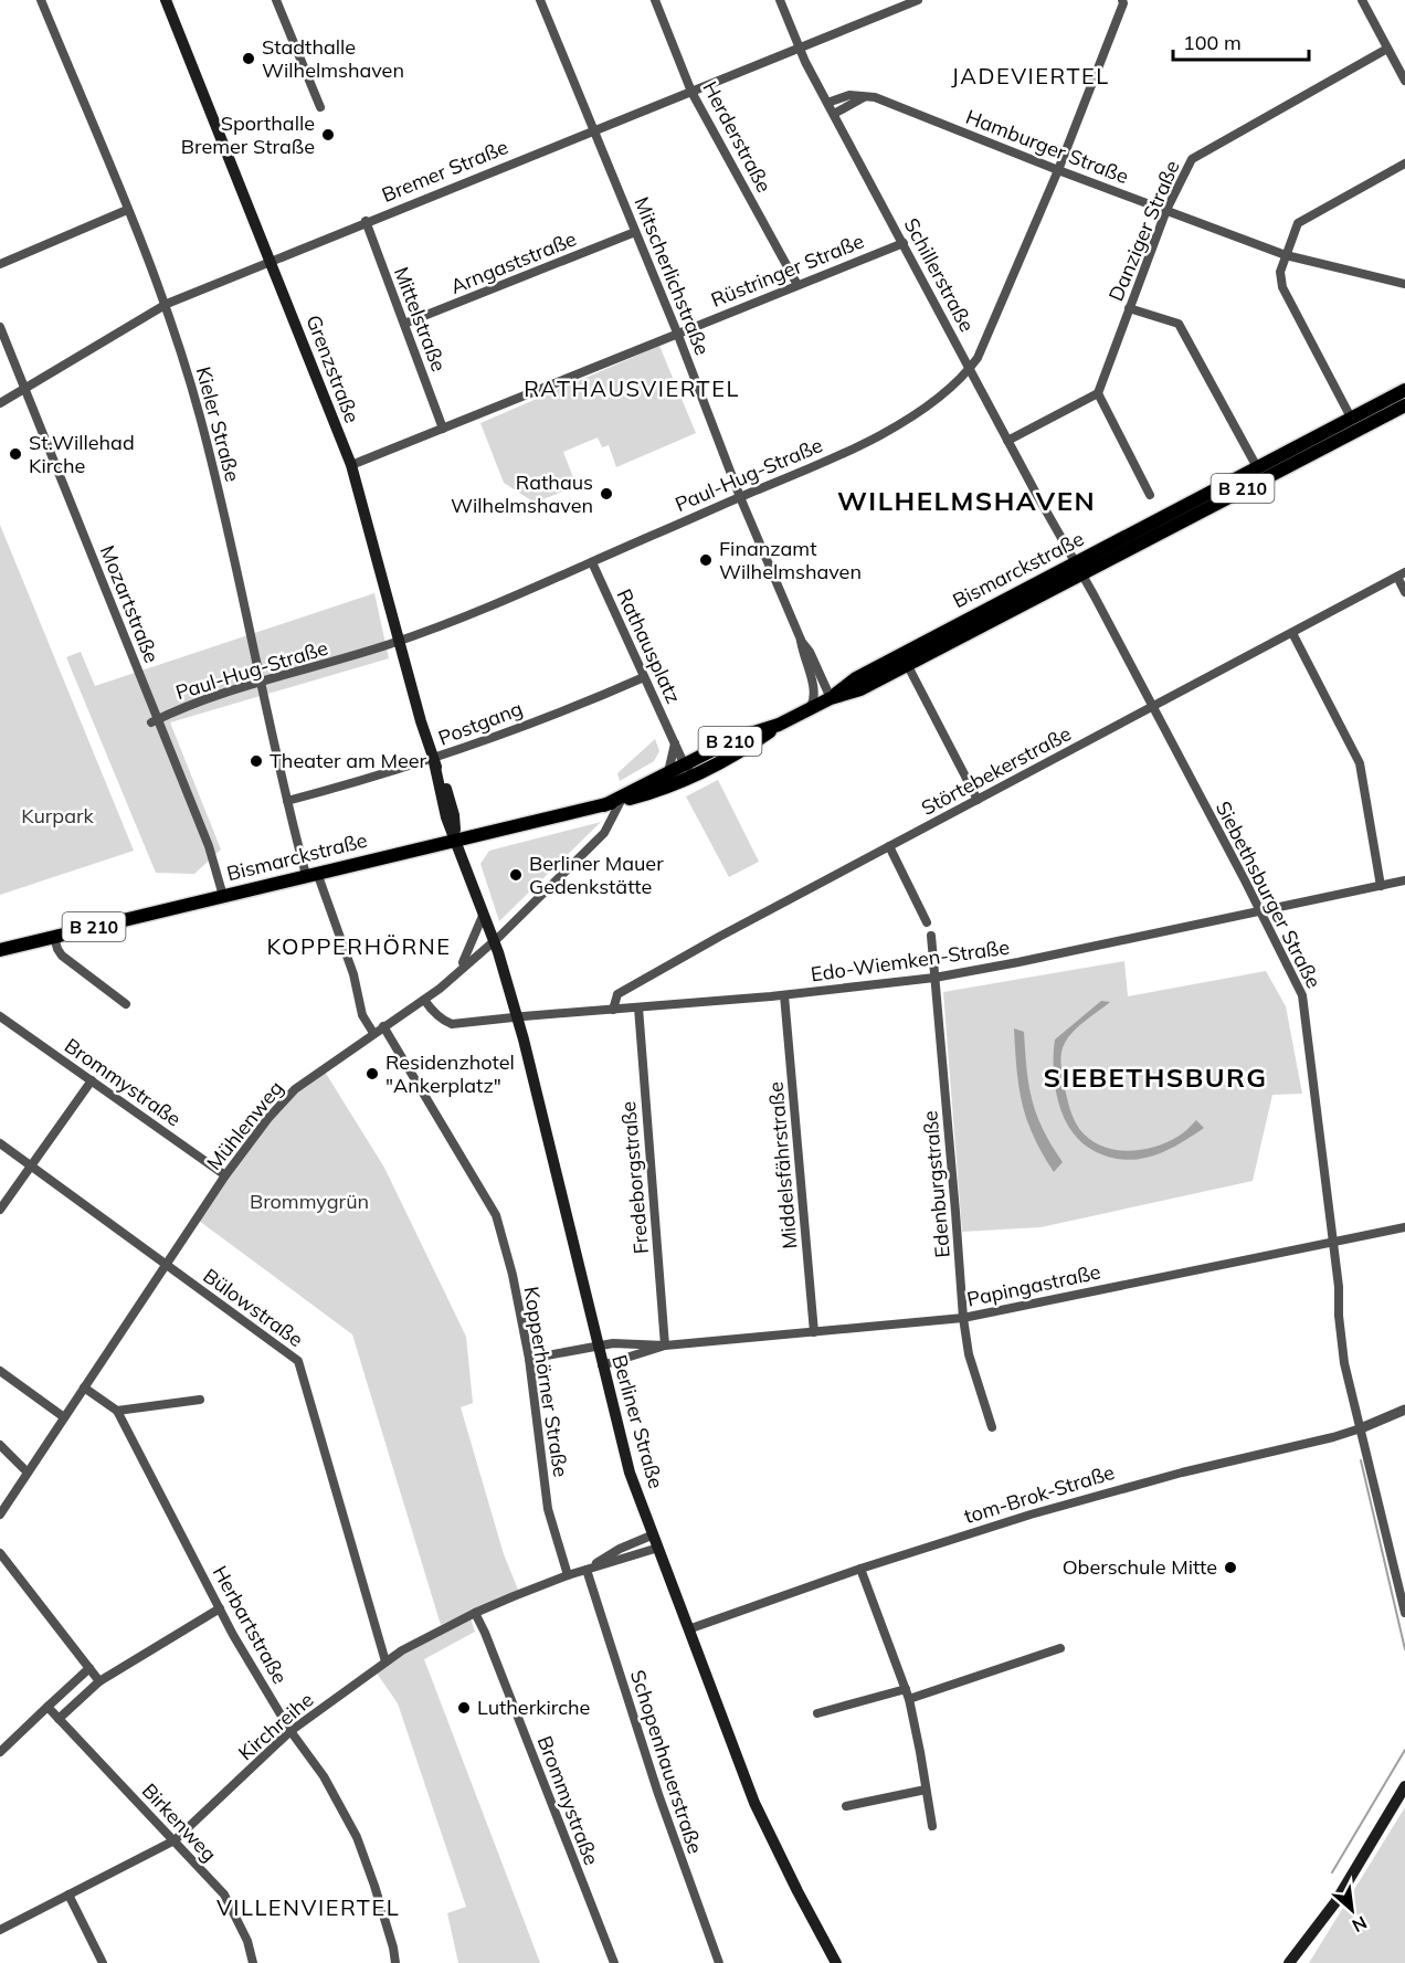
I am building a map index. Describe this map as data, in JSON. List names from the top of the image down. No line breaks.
{"streets":{"main road":["Grenzstraße","B 210","Bismarckstraße","Berliner Straße"],"street":["Herderstraße","Hamburger Straße","Bremer Straße","Danziger Straße","Arngaststraße","Rüstringer Straße","Schillerstraße","Mitscherlichstraße","Mittelstraße","Kieler Straße","Paul-Hug-Straße","Mozartstraße","Rathausplatz","Postgang","Störtebekerstraße","Siebethsburger Straße","Edo-Wiemken-Straße","Brommystraße","Mühlenweg","Middelsfährstraße","Fredeborgstraße","Edenburgstraße","Papingastraße","Bülowstraße","Kopperhörner Straße","tom-Brok-Straße","Herbartstraße","Kirchreihe","Schopenhauerstraße","Birkenweg"]},"crossings":[["Herderstraße","Bremer Straße"],["Herderstraße","Rüstringer Straße"],["Hamburger Straße","Danziger Straße"],["Hamburger Straße","Schillerstraße"],["Hamburger Straße","Paul-Hug-Straße"],["Bremer Straße","Schillerstraße"],["Bremer Straße","Mitscherlichstraße"],["Bremer Straße","Mittelstraße"],["Bremer Straße","Grenzstraße"],["Bremer Straße","Kieler Straße"],["Bremer Straße","Mozartstraße"],["Arngaststraße","Mitscherlichstraße"],["Arngaststraße","Mittelstraße"],["Rüstringer Straße","Schillerstraße"],["Rüstringer Straße","Mitscherlichstraße"],["Rüstringer Straße","Mittelstraße"],["Rüstringer Straße","Grenzstraße"],["Schillerstraße","Paul-Hug-Straße"],["Schillerstraße","Bismarckstraße"],["Schillerstraße","Siebethsburger Straße"],["Mitscherlichstraße","Paul-Hug-Straße"],["Mitscherlichstraße","Bismarckstraße"],["Grenzstraße","Paul-Hug-Straße"],["Grenzstraße","Bismarckstraße"],["Grenzstraße","Postgang"],["Grenzstraße","Berliner Straße"],["Kieler Straße","Paul-Hug-Straße"],["Kieler Straße","Bismarckstraße"],["Kieler Straße","Postgang"],["Paul-Hug-Straße","Mozartstraße"],["Paul-Hug-Straße","Rathausplatz"],["Bismarckstraße","Mozartstraße"],["Bismarckstraße","Rathausplatz"],["Bismarckstraße","Siebethsburger Straße"],["Bismarckstraße","Mühlenweg"],["Rathausplatz","Postgang"],["Störtebekerstraße","Siebethsburger Straße"],["Störtebekerstraße","Edo-Wiemken-Straße"],["Siebethsburger Straße","Edo-Wiemken-Straße"],["Siebethsburger Straße","Papingastraße"],["Siebethsburger Straße","tom-Brok-Straße"],["Edo-Wiemken-Straße","Mühlenweg"],["Edo-Wiemken-Straße","Middelsfährstraße"],["Edo-Wiemken-Straße","Fredeborgstraße"],["Edo-Wiemken-Straße","Edenburgstraße"],["Edo-Wiemken-Straße","Berliner Straße"],["Brommystraße","Mühlenweg"],["Brommystraße","Kirchreihe"],["Mühlenweg","Bülowstraße"],["Mühlenweg","Kopperhörner Straße"],["Mühlenweg","Berliner Straße"],["Mühlenweg","Herbartstraße"],["Middelsfährstraße","Papingastraße"],["Fredeborgstraße","Papingastraße"],["Edenburgstraße","Papingastraße"],["Papingastraße","Kopperhörner Straße"],["Papingastraße","Berliner Straße"],["Bülowstraße","Kirchreihe"],["Kopperhörner Straße","Kirchreihe"],["Berliner Straße","tom-Brok-Straße"],["Berliner Straße","Kirchreihe"],["Herbartstraße","Kirchreihe"],["Kirchreihe","Schopenhauerstraße"],["Kirchreihe","Birkenweg"]],"districts":["JADEVIERTEL","RATHAUSVIERTEL","WILHELMSHAVEN","KOPPERHÖRNE","SIEBETHSBURG","VILLENVIERTEL"],"parks":["Kurpark","Brommygrün"],"places":["Stadthalle Wilhelmshaven","Sporthalle Bremer Straße","St.Willehad Kirche","Rathaus Wilhelmshaven","Finanzamt Wilhelmshaven","Theater am Meer","Berliner Mauer Gedenkstätte","Residenzhotel \"Ankerplatz\"","Oberschule Mitte","Lutherkirche"],"scale_bar":"100 m","north":"bottom right"}
